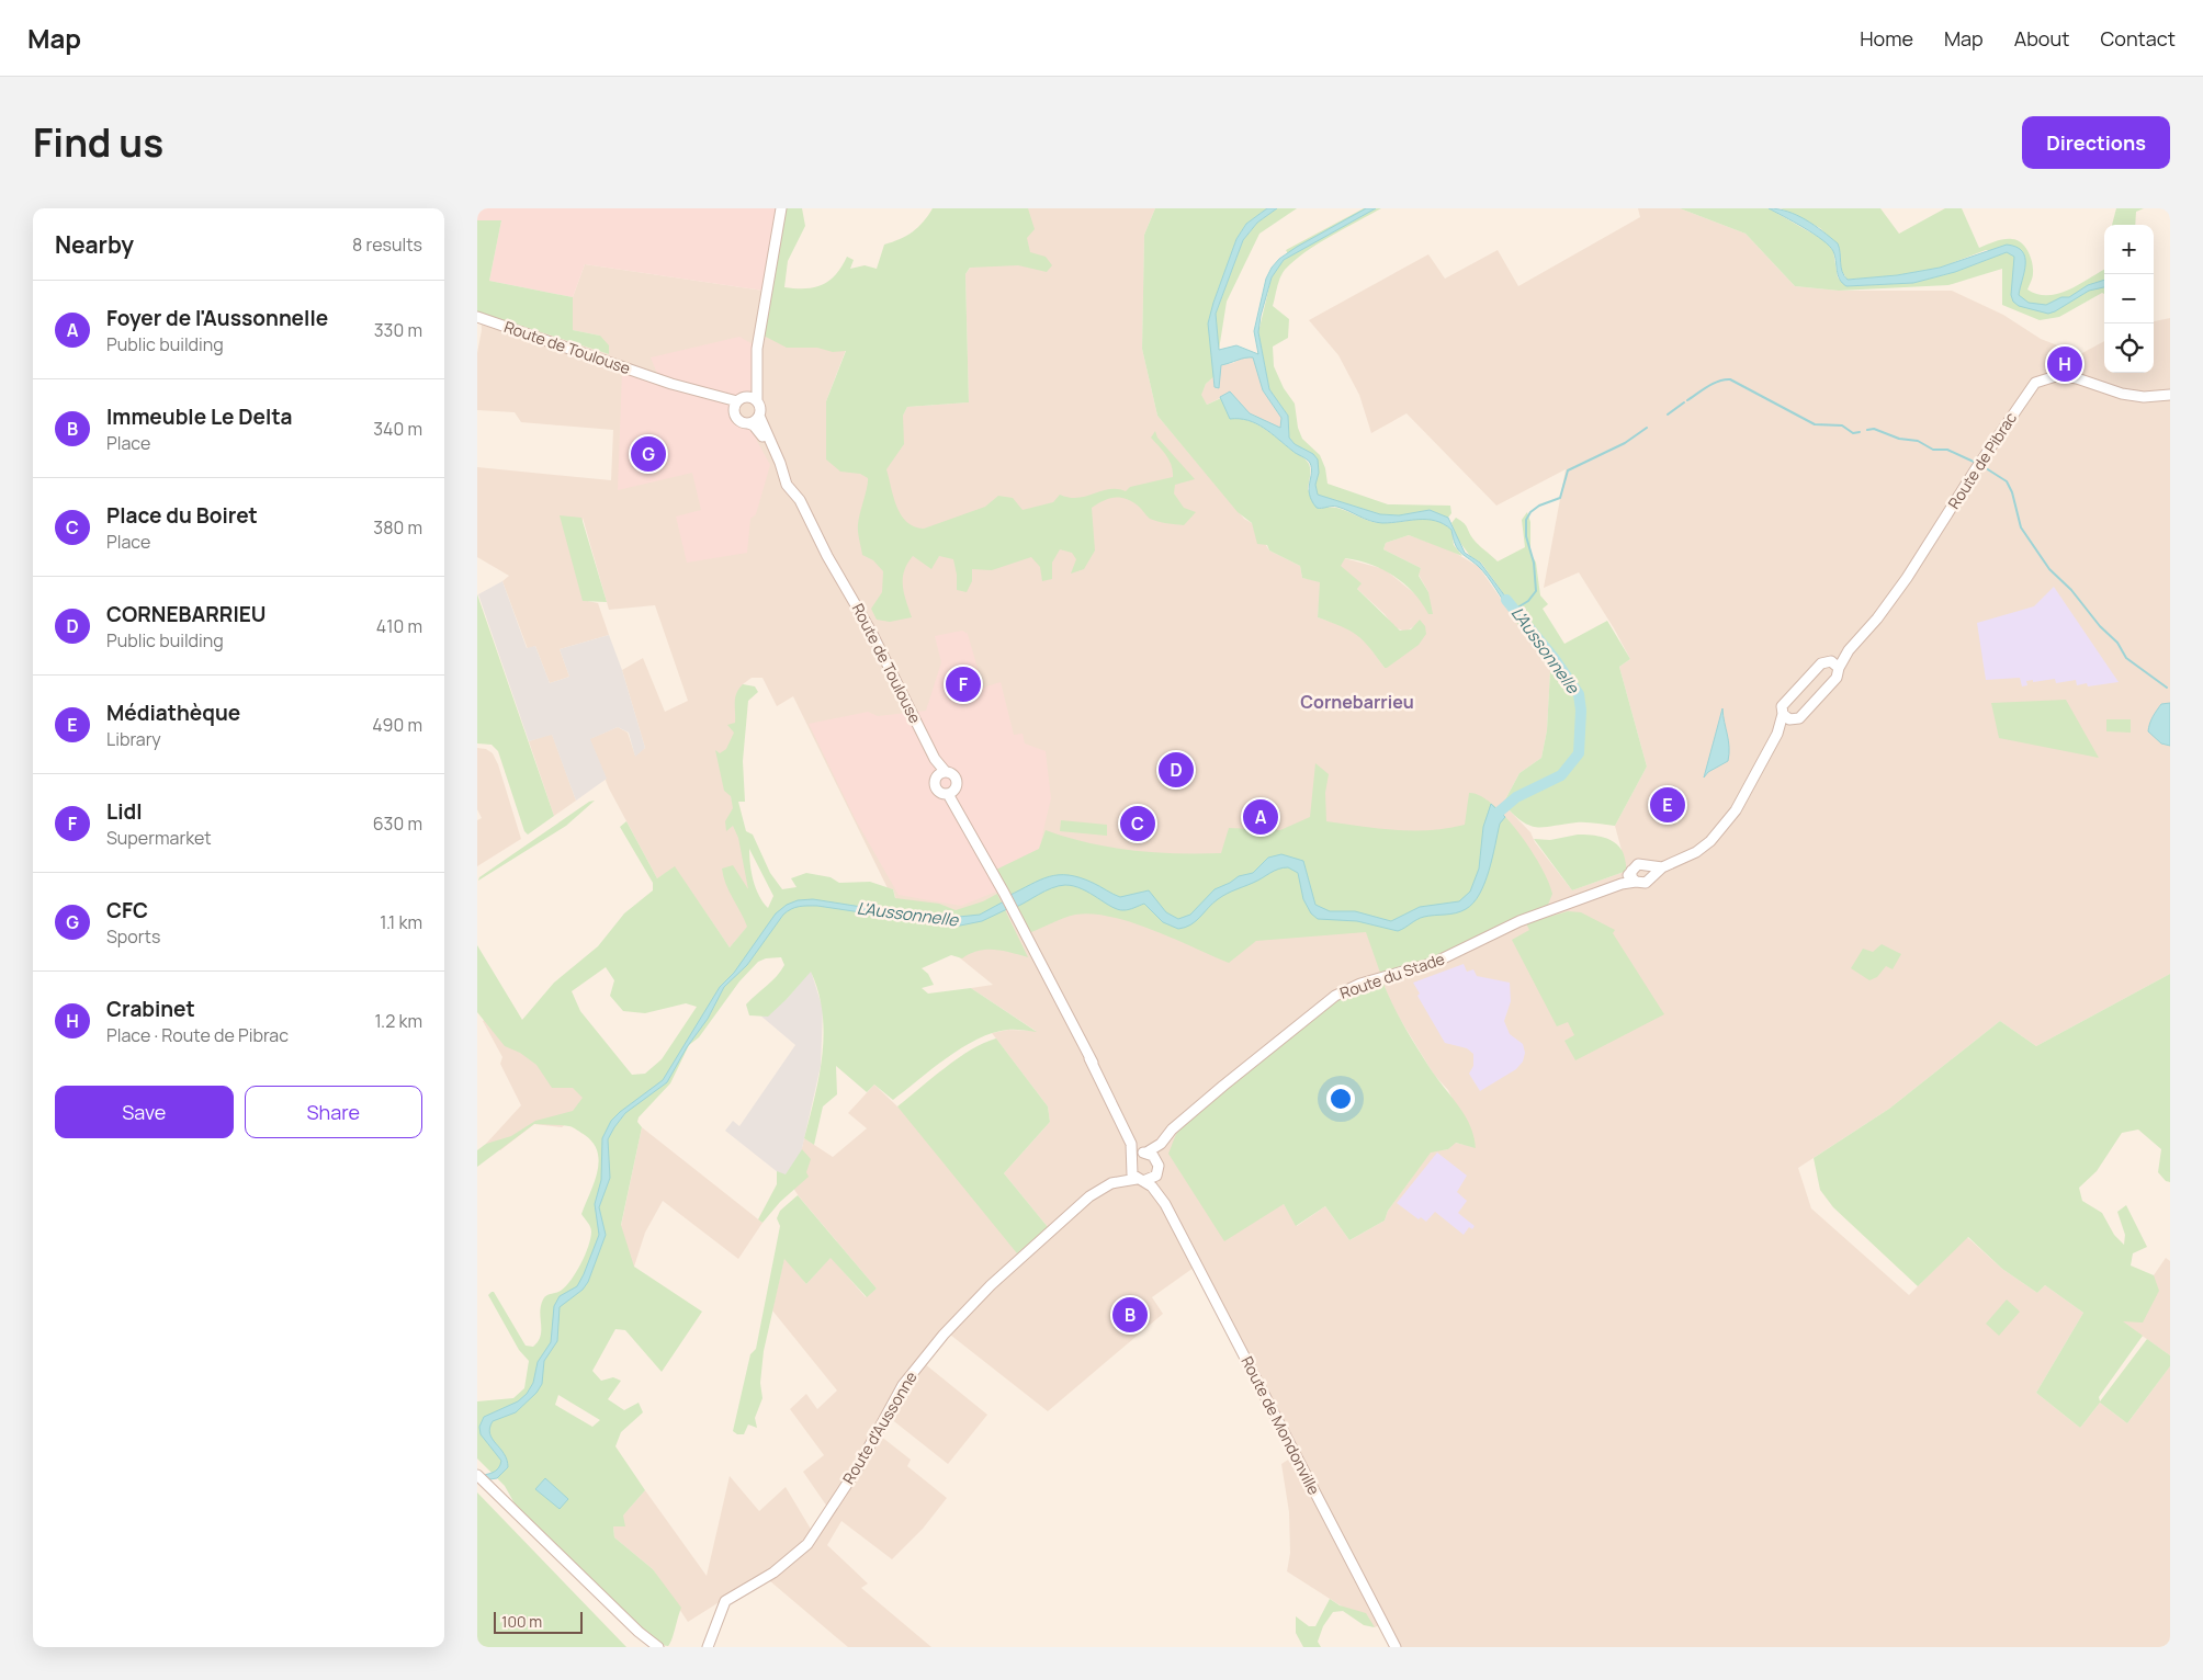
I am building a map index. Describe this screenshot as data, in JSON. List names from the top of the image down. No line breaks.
{"streets":{"main road":["Route de Toulouse","Route de Pibrac","Route du Stade","Route de Mondonville","Route d'Aussonne"]},"crossings":[["Route du Stade","Route de Mondonville"],["Route du Stade","Route d'Aussonne"],["Route de Mondonville","Route d'Aussonne"]],"districts":["Cornebarrieu"],"water":["L'Aussonnelle"],"scale_bar":"100 m","page":{"header":"Map","nav":["Home","Map","About","Contact"],"title":"Find us","buttons":["Directions",["Save","Share"]],"heading":["Nearby","8 results"],"map_buttons":["+","−"],"list":[{"mark":"A","name":"Foyer de l'Aussonnelle","note":"Public building","value":"330 m"},{"mark":"B","name":"Immeuble Le Delta","note":"Place","value":"340 m"},{"mark":"C","name":"Place du Boiret","note":"Place","value":"380 m"},{"mark":"D","name":"CORNEBARRIEU","note":"Public building","value":"410 m"},{"mark":"E","name":"Médiathèque","note":"Library","value":"490 m"},{"mark":"F","name":"Lidl","note":"Supermarket","value":"630 m"},{"mark":"G","name":"CFC","note":"Sports","value":"1.1 km"},{"mark":"H","name":"Crabinet","note":"Place · Route de Pibrac","value":"1.2 km"}],"pins":["H","G","F","D","E","A","C","B"],"scale":"100 m"}}
